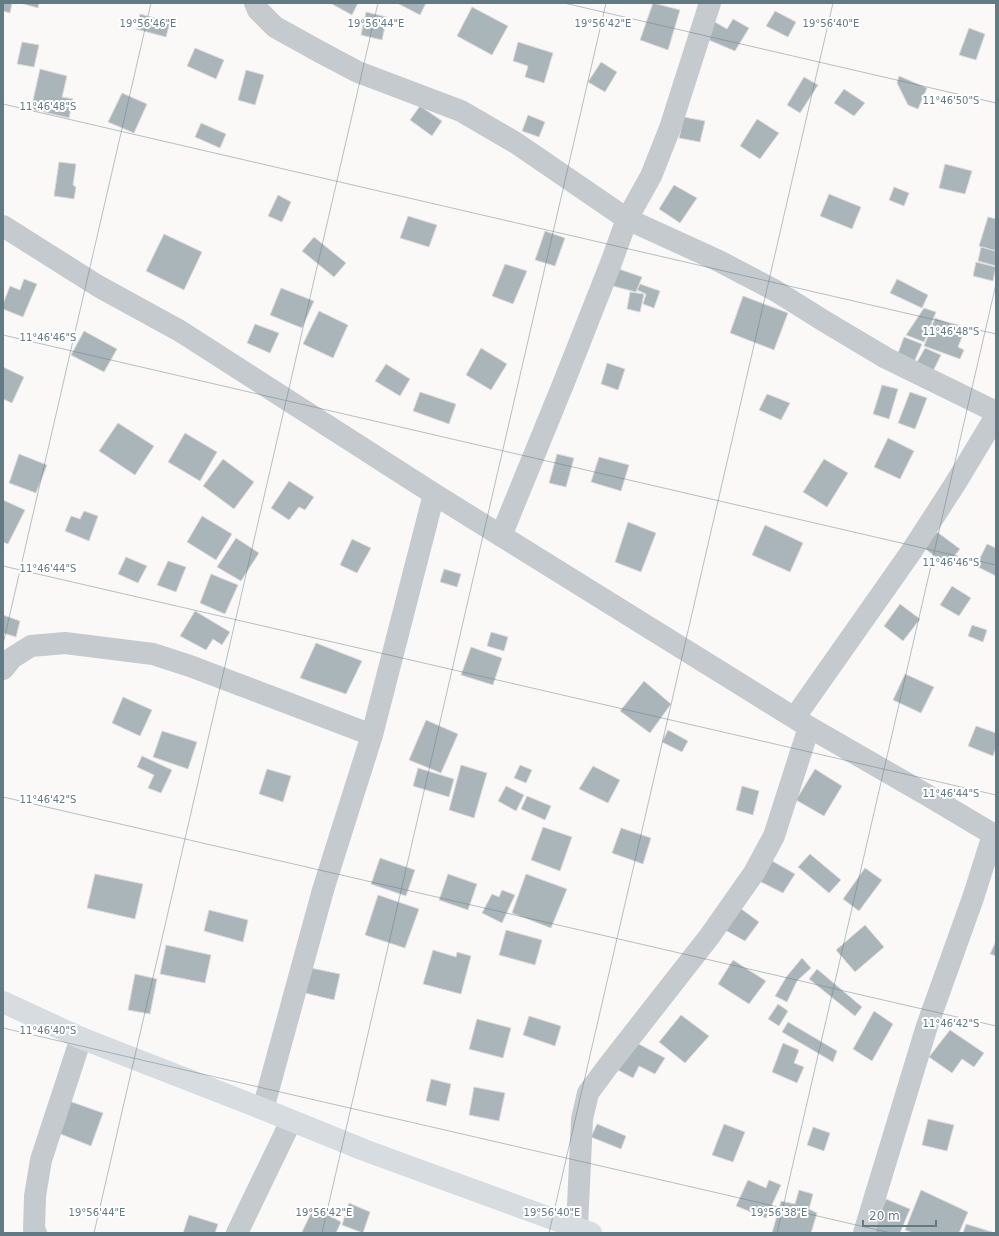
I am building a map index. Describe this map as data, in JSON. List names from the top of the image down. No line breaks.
{"scale_bar":"20 m","coordinates":["19°56'46\"E","19°56'44\"E","19°56'42\"E","19°56'40\"E","11°46'50\"S","11°46'48\"S","11°46'46\"S","11°46'44\"S","11°46'42\"S","11°46'40\"S","19°56'38\"E"]}
